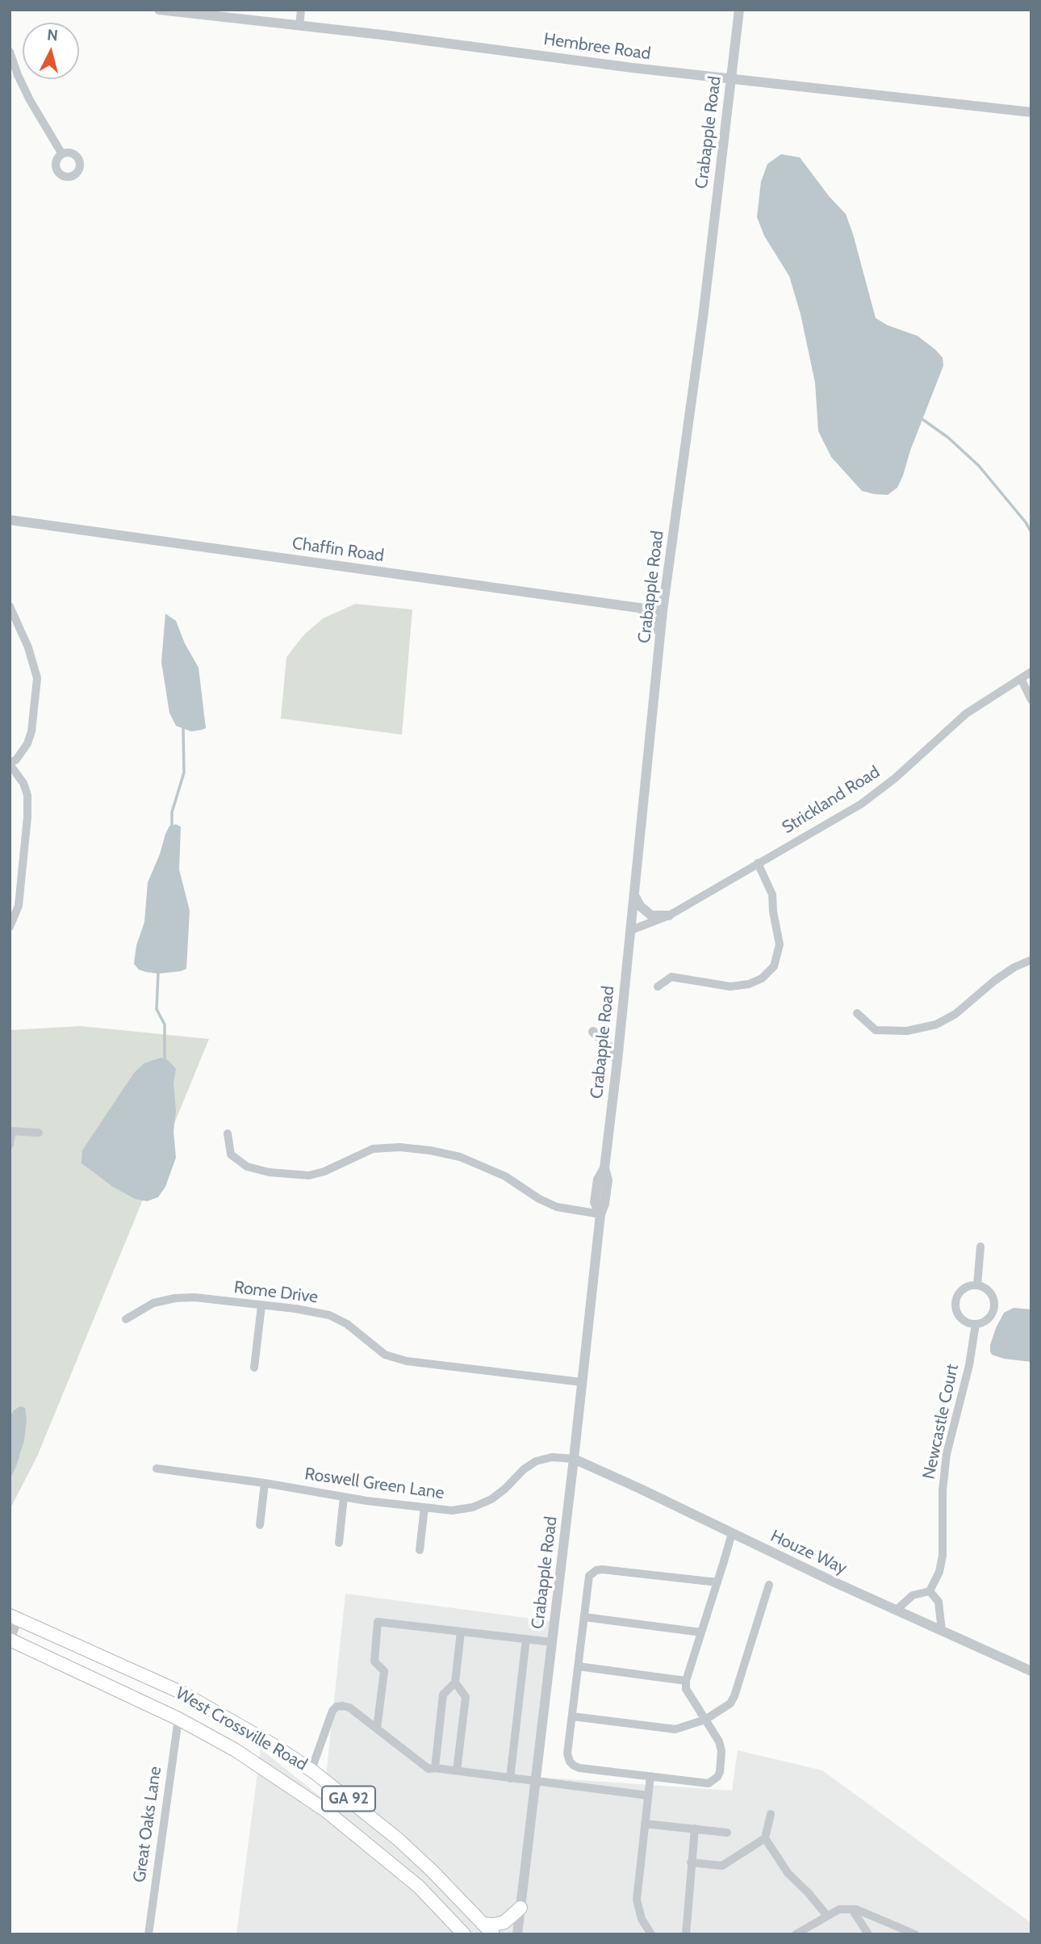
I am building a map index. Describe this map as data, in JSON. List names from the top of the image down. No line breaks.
{"streets":{"main road":["West Crossville Road","GA 92"],"street":["Hembree Road","Crabapple Road","Chaffin Road","Strickland Road","Rome Drive","Newcastle Court","Roswell Green Lane","Houze Way","Great Oaks Lane"]},"crossings":[["Hembree Road","Crabapple Road"],["Crabapple Road","Chaffin Road"],["Crabapple Road","Strickland Road"],["Crabapple Road","Rome Drive"],["Crabapple Road","Roswell Green Lane"],["Crabapple Road","Houze Way"],["Roswell Green Lane","Houze Way"],["West Crossville Road","Great Oaks Lane"]],"north":"top"}
